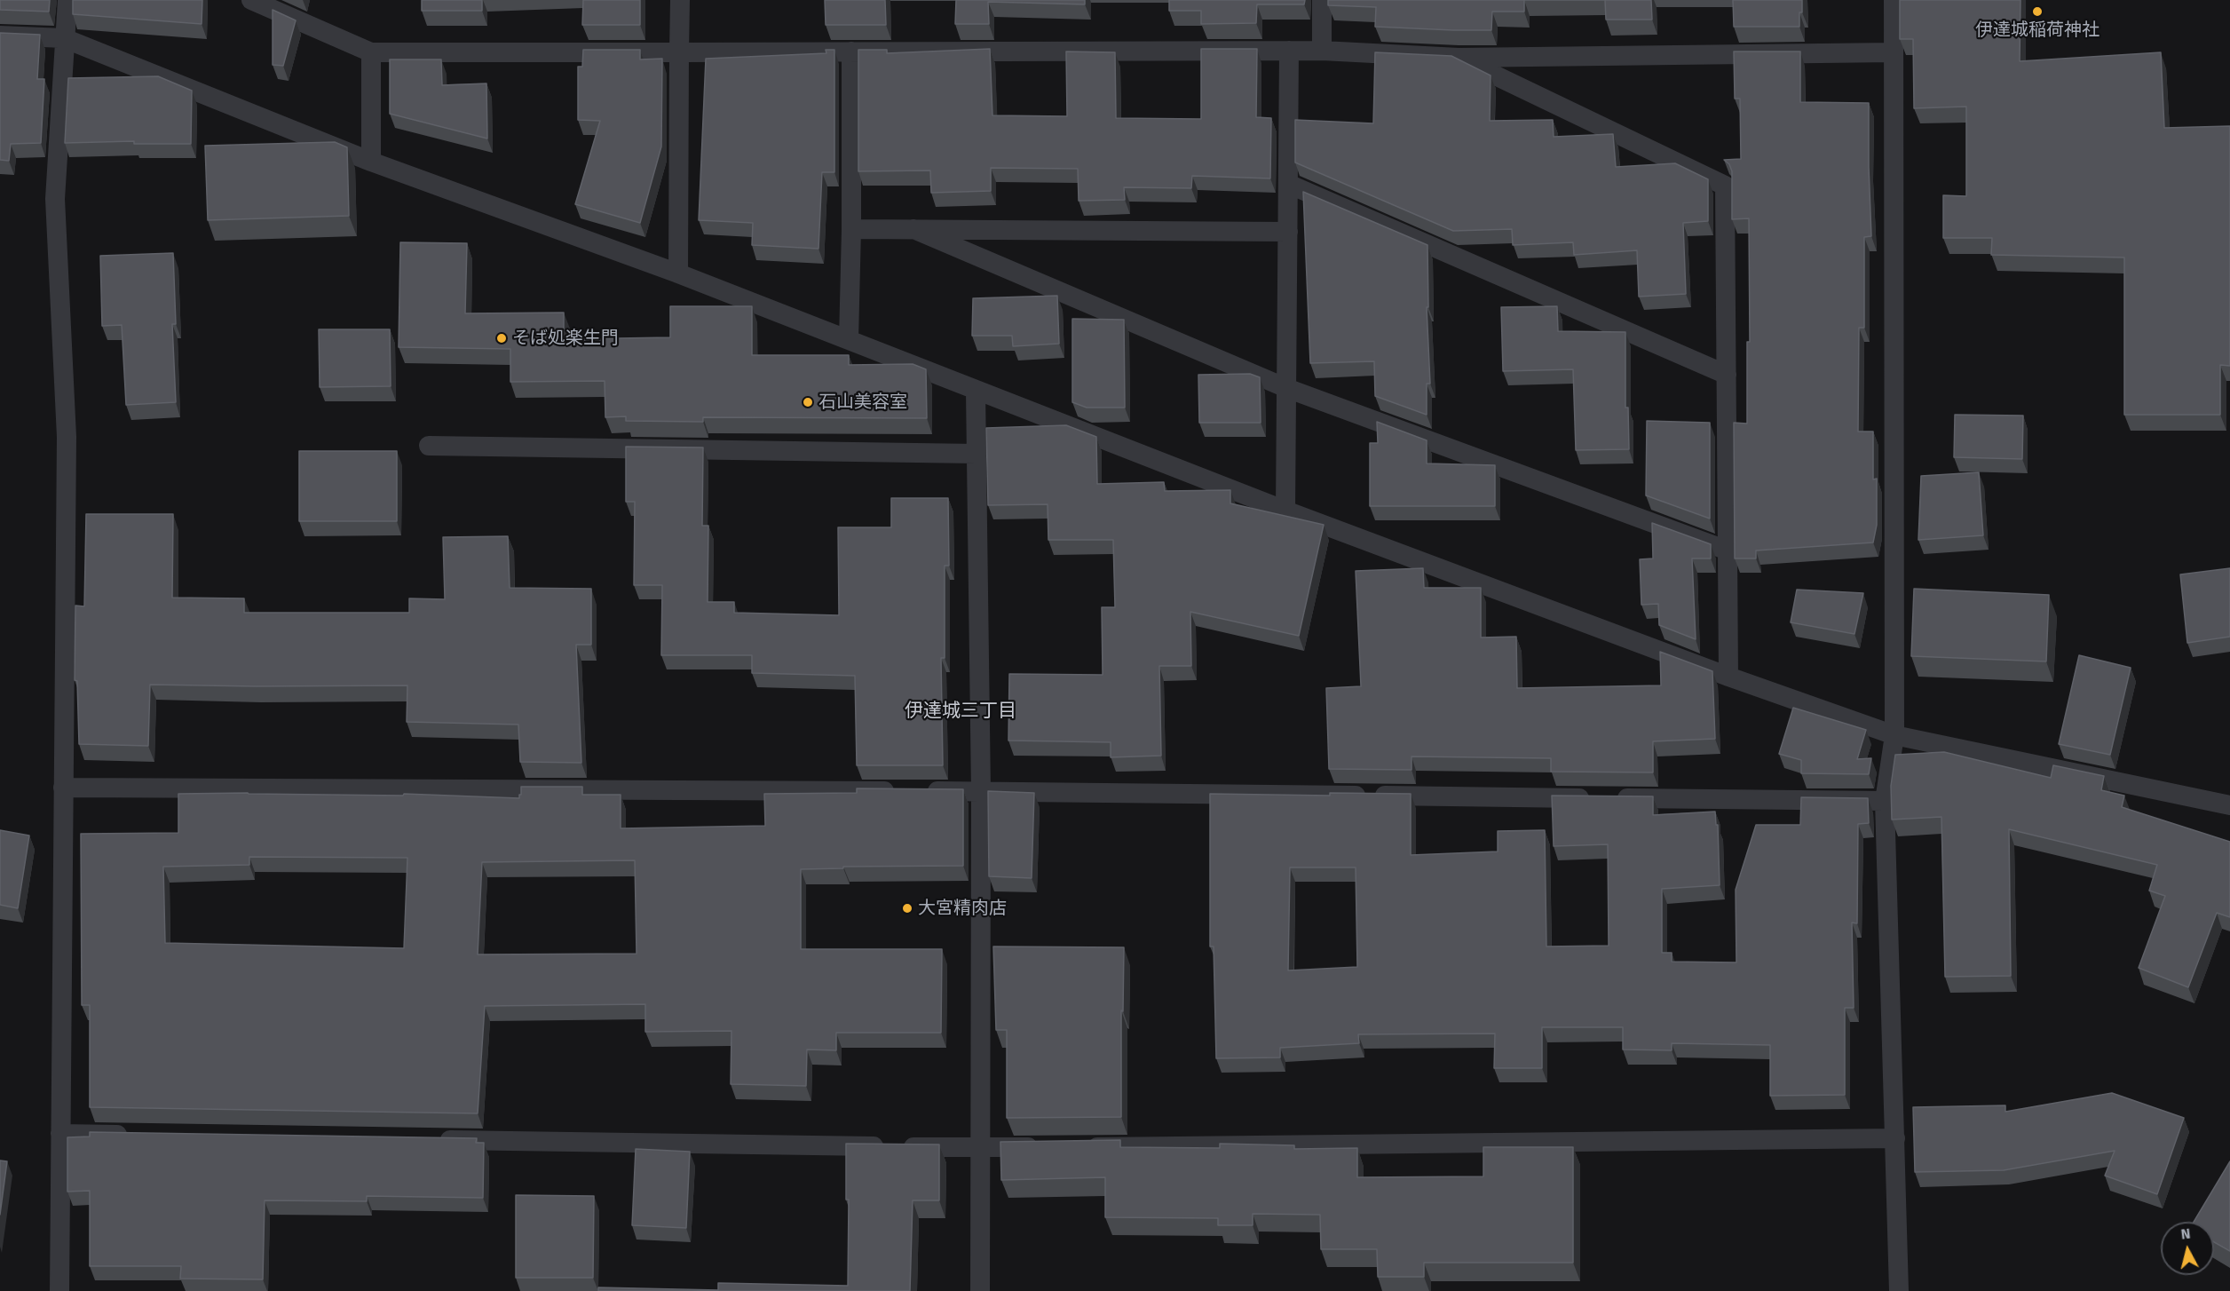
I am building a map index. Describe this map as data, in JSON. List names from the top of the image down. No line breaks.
{"districts":["伊達城三丁目"],"places":["伊達城稲荷神社","そば処楽生門","石山美容室","大宮精肉店"],"north":"top"}
